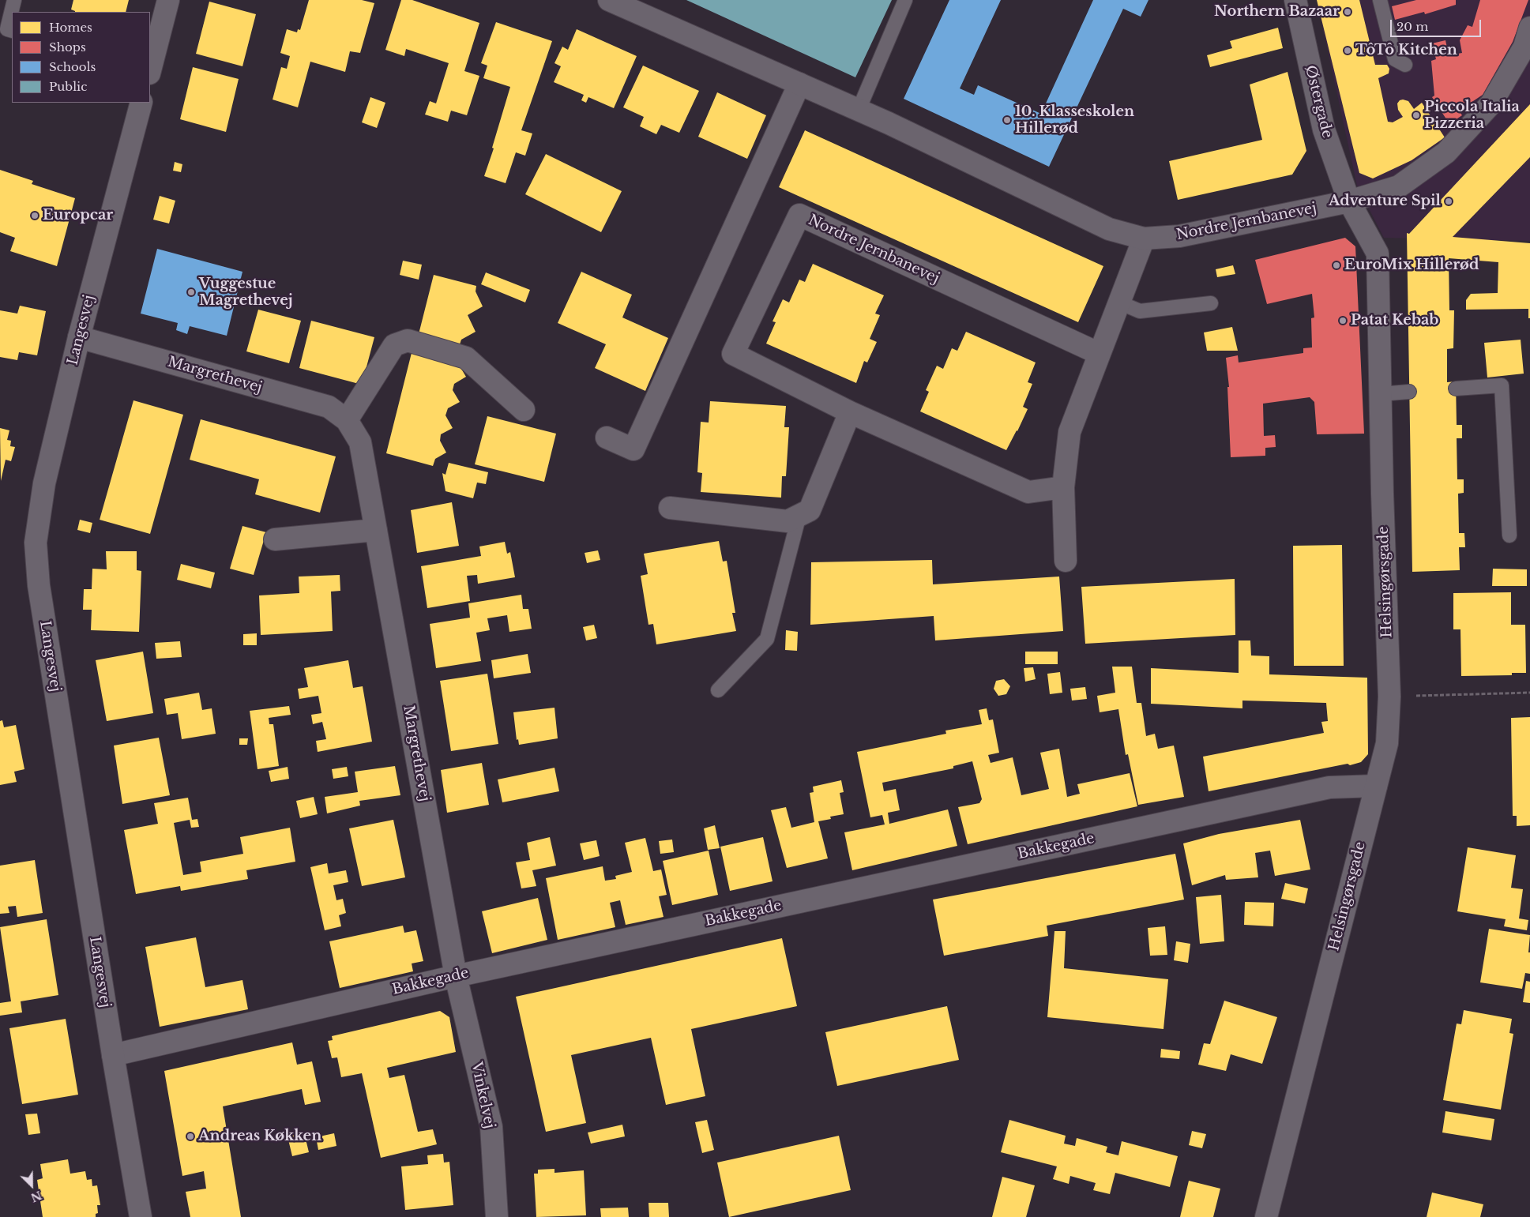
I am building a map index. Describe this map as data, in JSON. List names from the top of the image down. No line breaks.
{"streets":{"street":["Østergade","Nordre Jernbanevej","Langesvej","Margrethevej","Helsingørsgade","Bakkegade","Vinkelvej"]},"crossings":[["Østergade","Nordre Jernbanevej"],["Østergade","Helsingørsgade"],["Nordre Jernbanevej","Helsingørsgade"],["Langesvej","Margrethevej"],["Langesvej","Bakkegade"],["Margrethevej","Bakkegade"],["Margrethevej","Vinkelvej"],["Helsingørsgade","Bakkegade"],["Bakkegade","Vinkelvej"]],"places":["Northern Bazaar","TôTô Kitchen","Piccola Italia Pizzeria","10. Klasseskolen Hillerød","Adventure Spil","Europcar","EuroMix Hillerød","Vuggestue Magrethevej","Patat Kebab","Andreas Køkken"],"legend":["Homes","Shops","Schools","Public"],"scale_bar":"20 m","north":"bottom right"}
